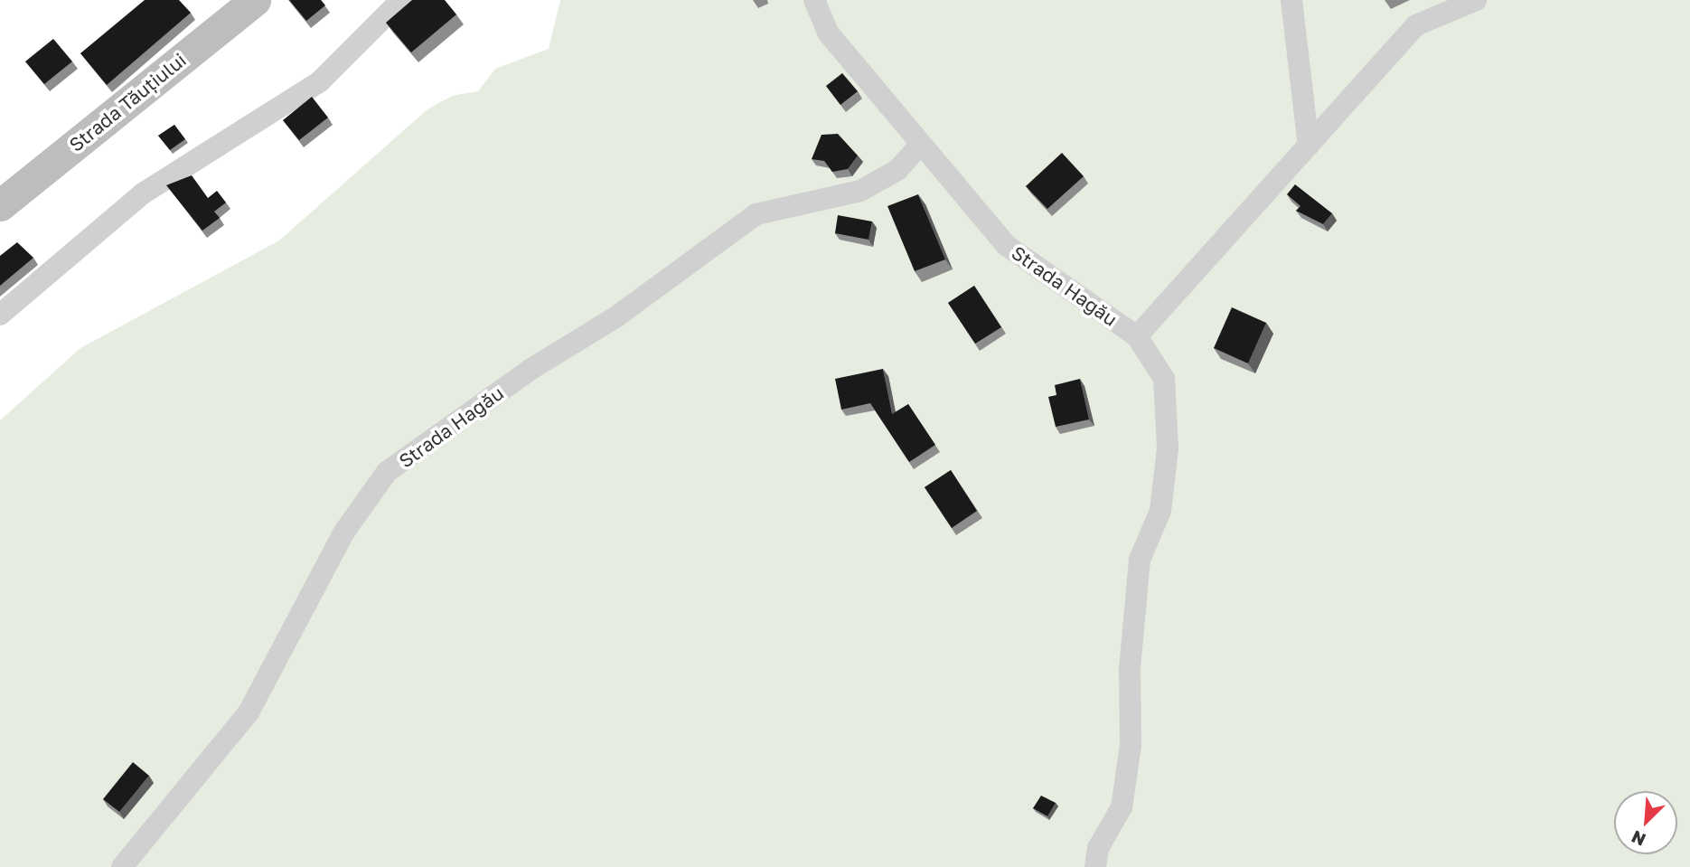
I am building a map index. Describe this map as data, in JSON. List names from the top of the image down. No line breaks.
{"streets":{"street":["Strada Tăuțiului","Strada Hagău"]},"north":"bottom left"}
